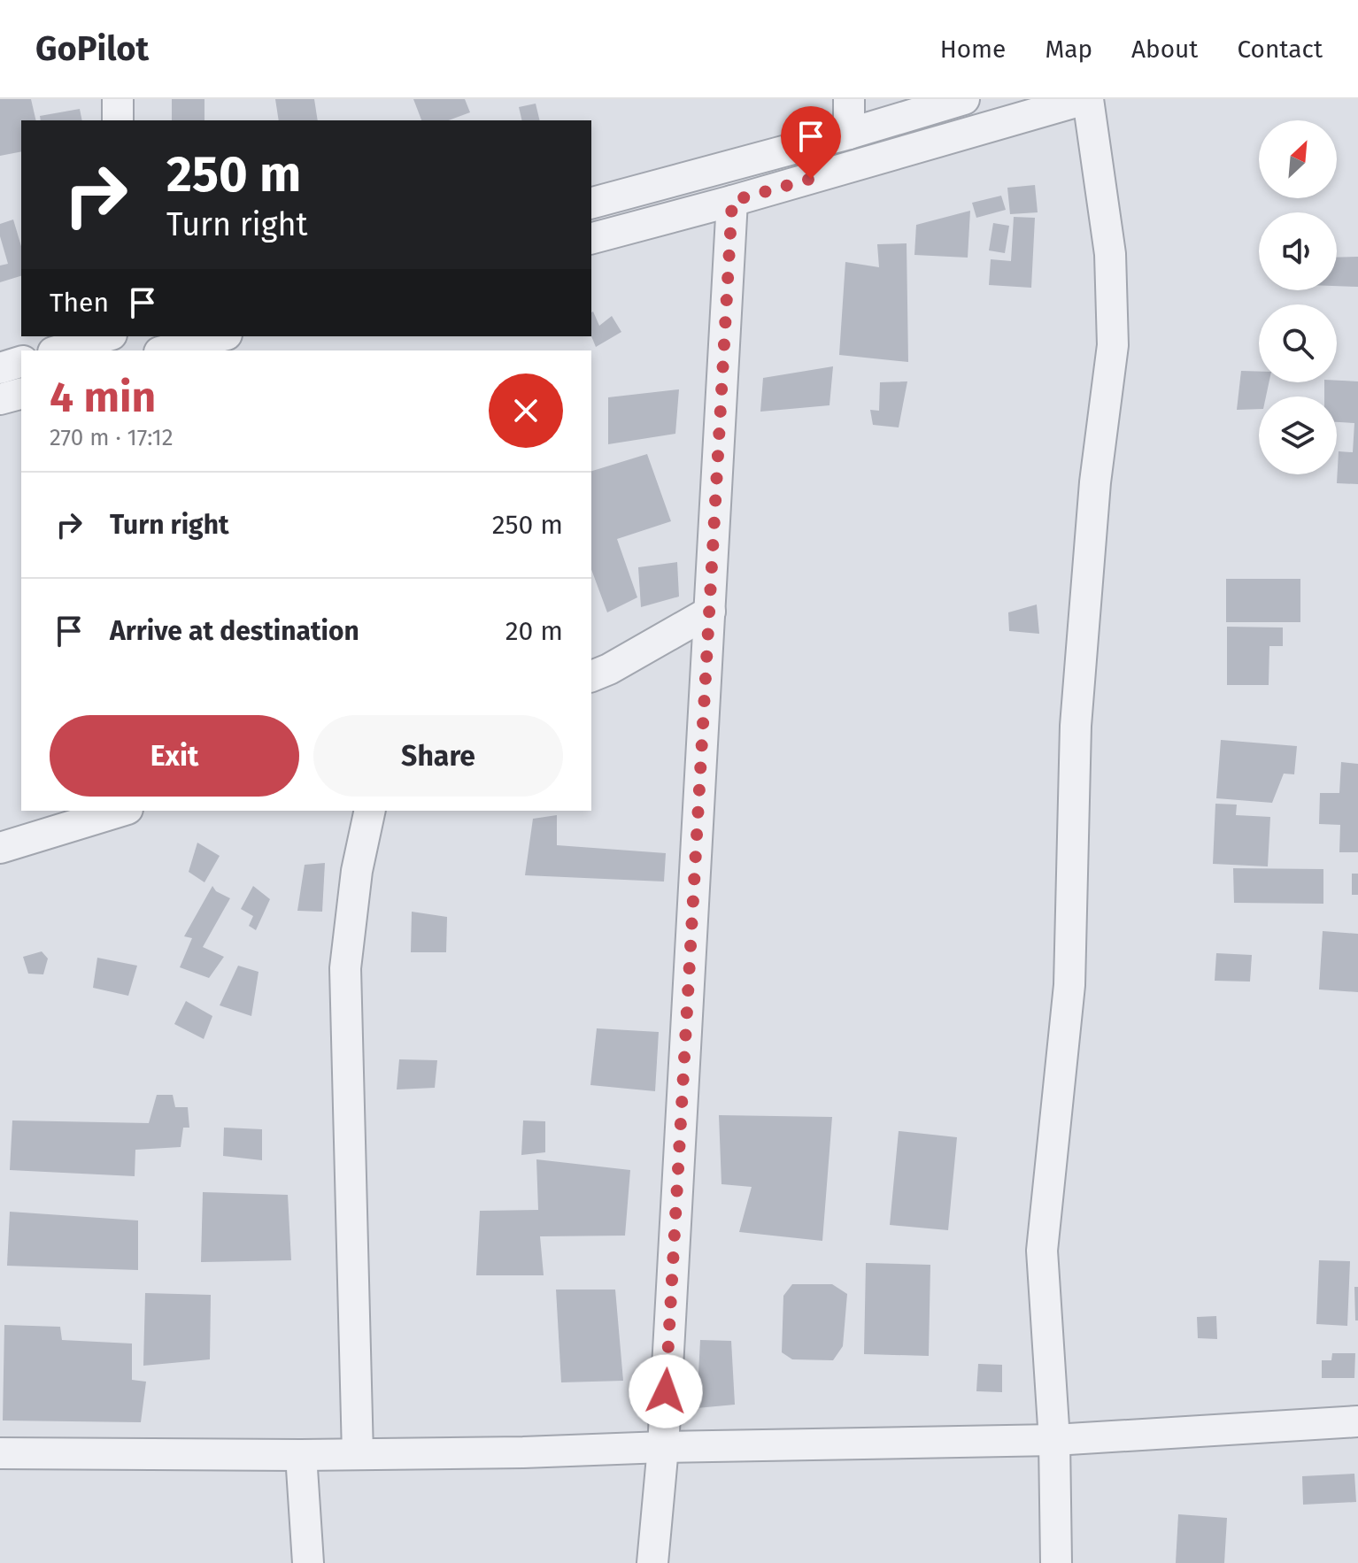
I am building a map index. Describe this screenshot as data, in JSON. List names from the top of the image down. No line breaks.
{"north":"top right","page":{"header":"GoPilot","nav":["Home","Map","About","Contact"],"turn":["250 m","Turn right"],"then":"Then","heading":["4 min","270 m · 17:12"],"list":[{"name":"Turn right","value":"250 m"},{"name":"Arrive at destination","value":"20 m"}],"buttons":["Exit","Share"]}}
